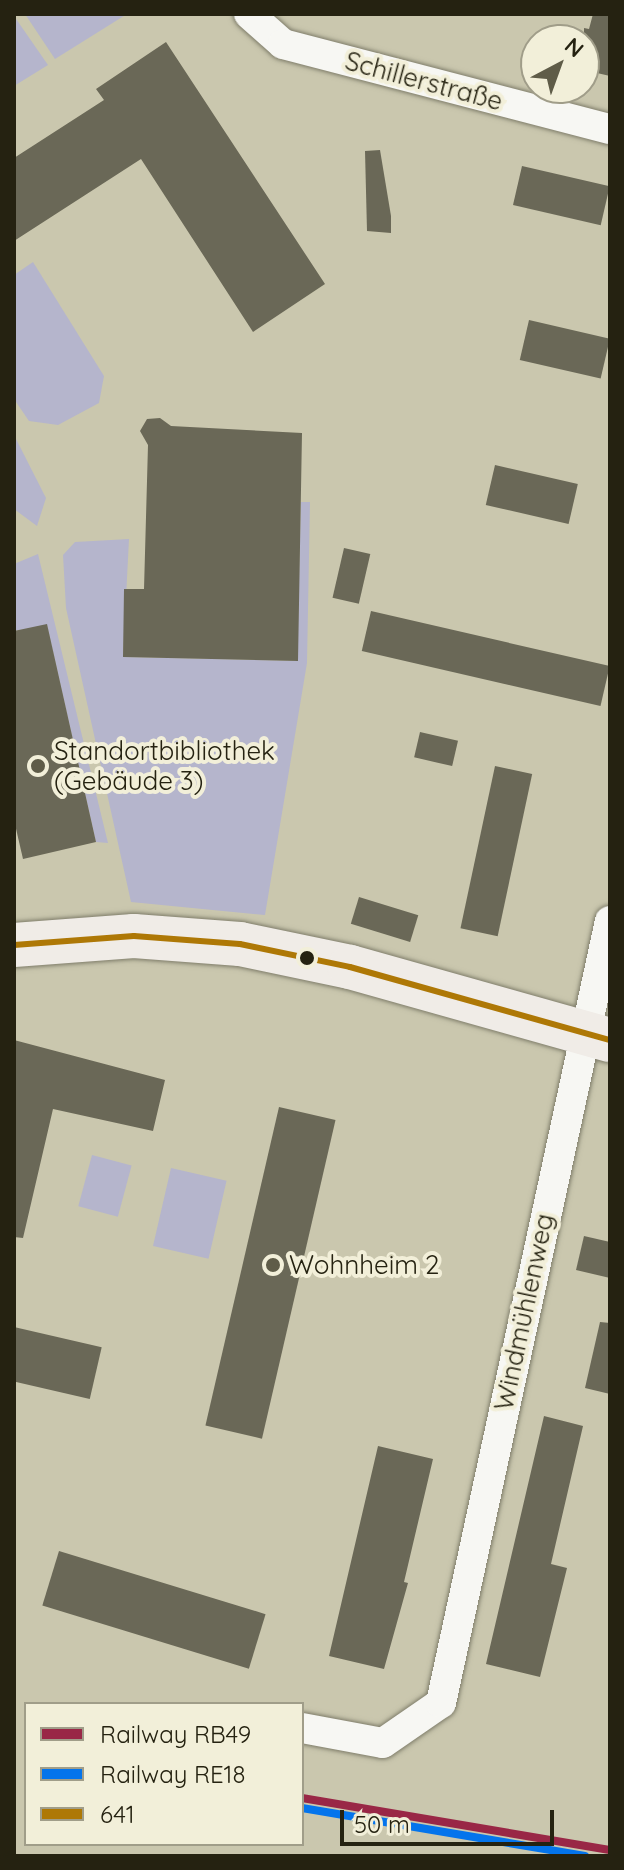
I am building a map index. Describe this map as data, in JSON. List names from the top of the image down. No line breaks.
{"streets":{"street":["Schillerstraße","Windmühlenweg"]},"places":["Standortbibliothek (Gebäude 3)","Wohnheim 2"],"lines":["transit line 641","rail line RB49","rail line RE18"],"legend":["Railway RB49","Railway RE18","641"],"scale_bar":"50 m","north":"top right"}
